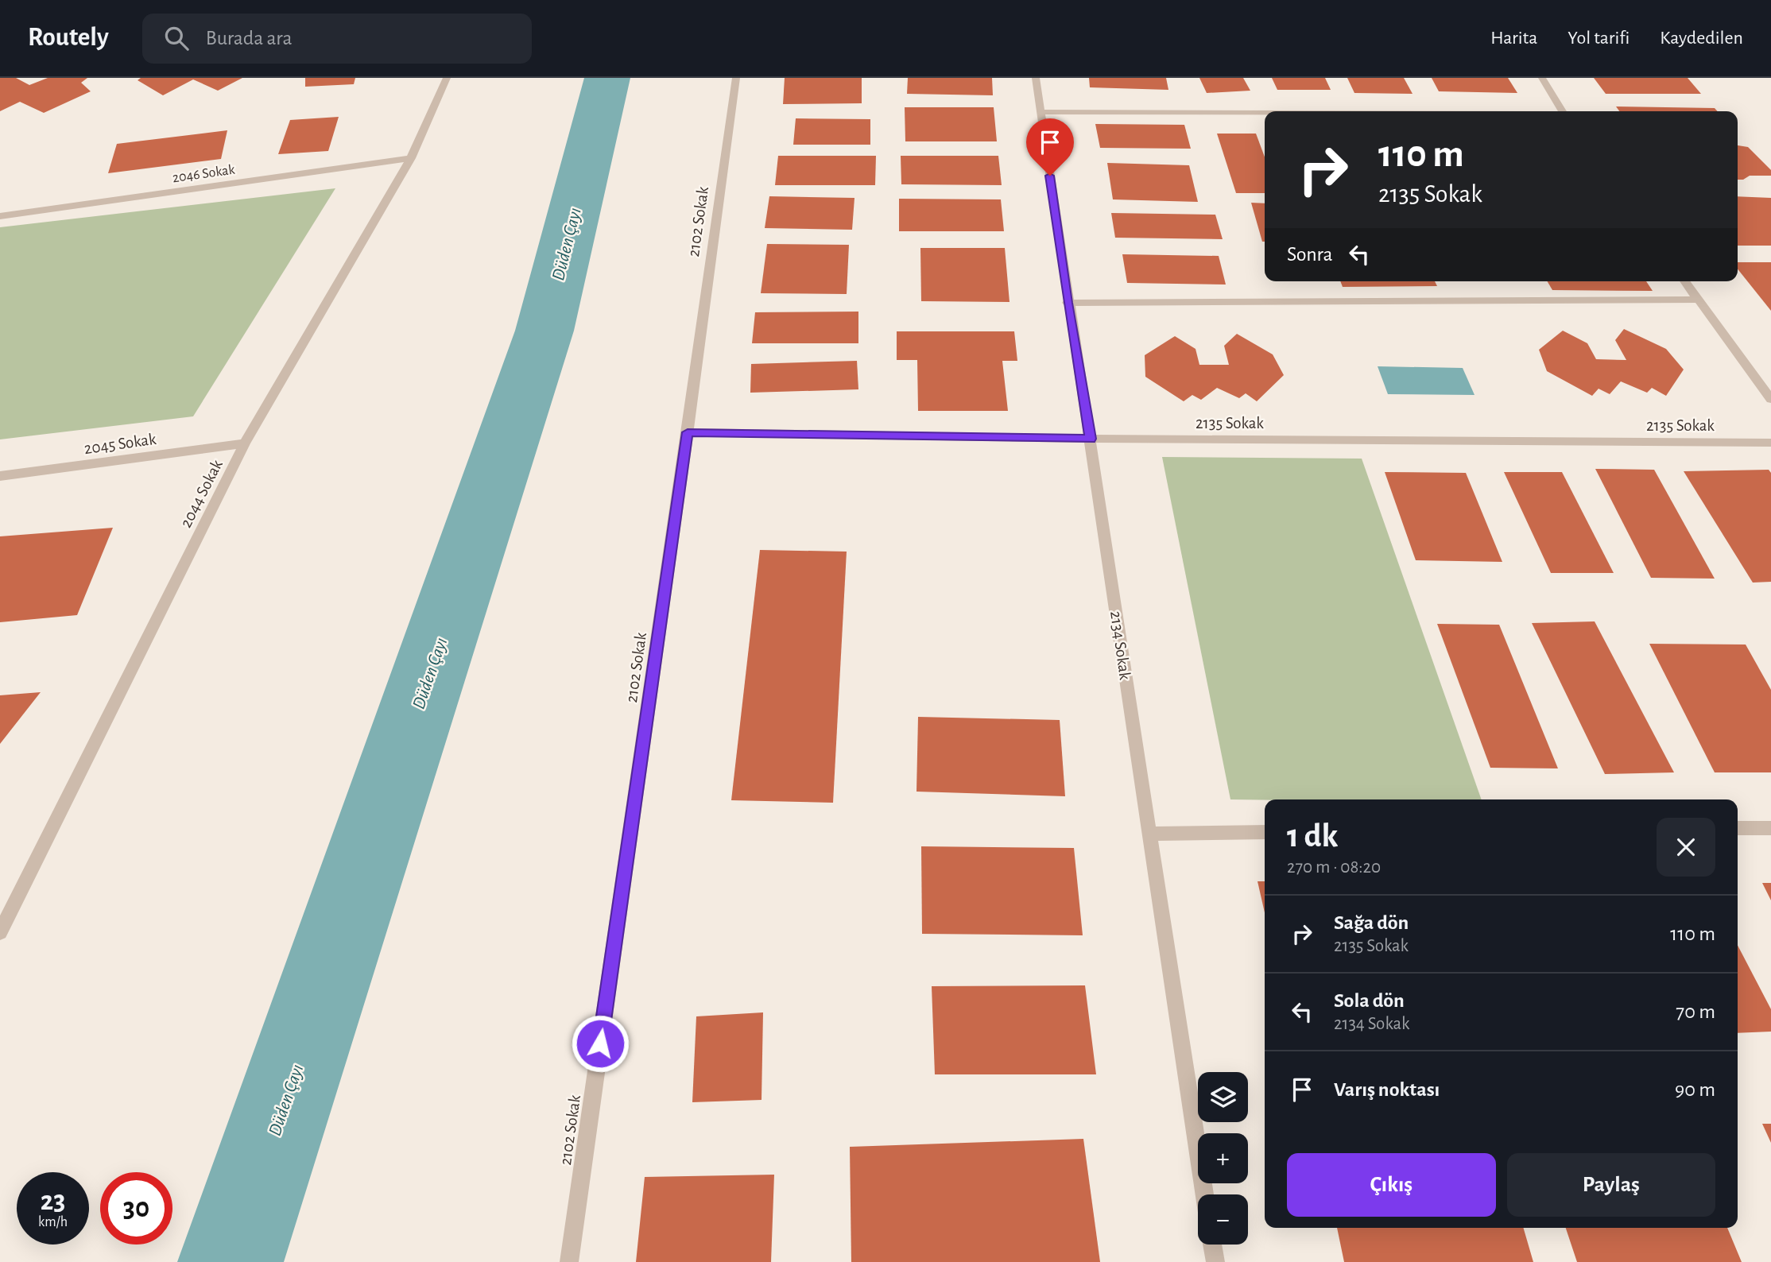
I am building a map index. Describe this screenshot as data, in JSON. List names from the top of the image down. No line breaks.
{"streets":{"street":["2046 Sokak","2102 Sokak","2135 Sokak","2045 Sokak","2044 Sokak","2134 Sokak"]},"crossings":[["2046 Sokak","2044 Sokak"],["2102 Sokak","2135 Sokak"],["2135 Sokak","2134 Sokak"],["2045 Sokak","2044 Sokak"]],"water":["Düden Çayı"],"page":{"header":"Routely","search":"Burada ara","nav":["Harita","Yol tarifi","Kaydedilen"],"turn":["110 m","2135 Sokak"],"then":"Sonra","heading":["1 dk","270 m · 08:20"],"list":[{"name":"Sağa dön","note":"2135 Sokak","value":"110 m"},{"name":"Sola dön","note":"2134 Sokak","value":"70 m"},{"name":"Varış noktası","value":"90 m"}],"map_buttons":["+","−"],"buttons":["Çıkış","Paylaş"],"speed":"23 km/h","limit":"30"}}
